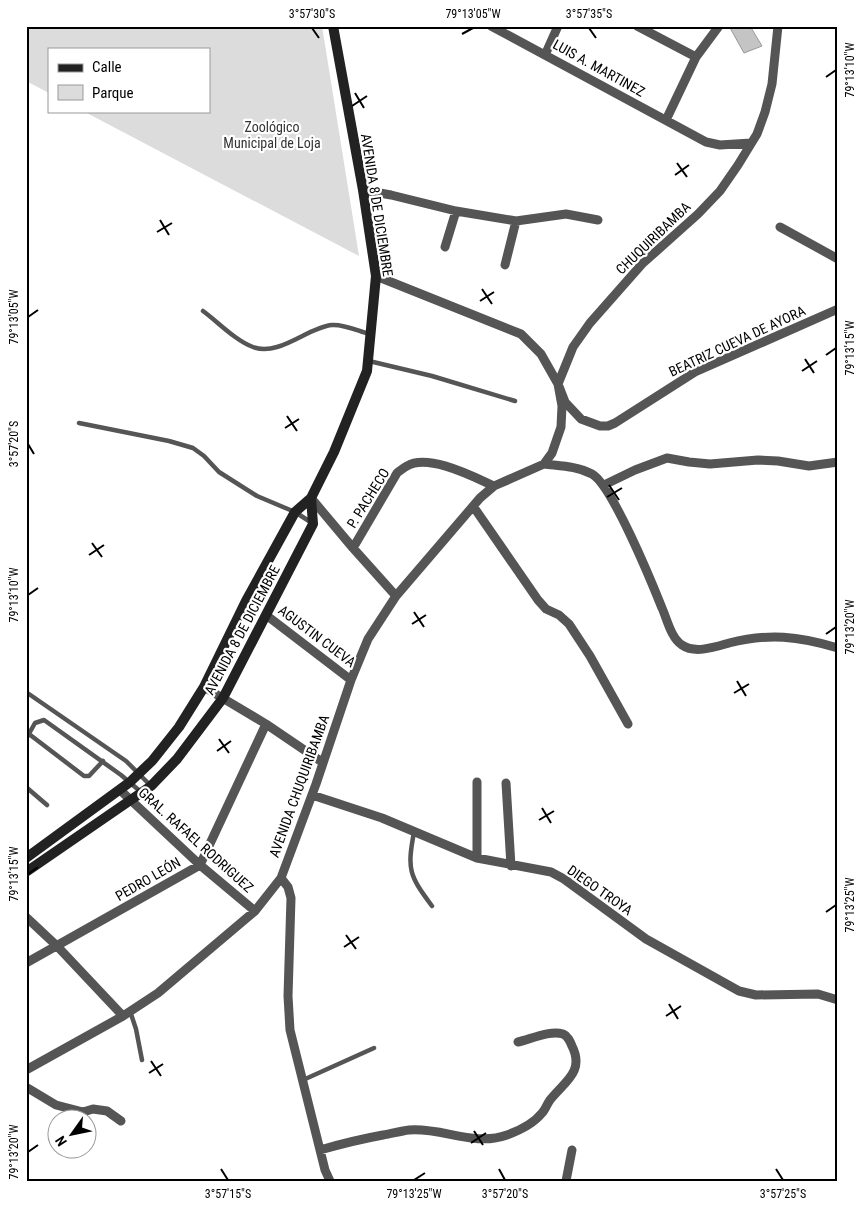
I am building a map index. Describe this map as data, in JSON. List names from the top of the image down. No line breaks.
{"streets":{"main road":["AVENIDA 8 DE DICIEMBRE"],"street":["LUIS A. MARTINEZ","CHUQUIRIBAMBA","BEATRIZ CUEVA DE AYORA","P. PACHECO","AGUSTIN CUEVA","AVENIDA CHUQUIRIBAMBA","GRAL. RAFAEL RODRIGUEZ","PEDRO LEÓN","DIEGO TROYA"]},"crossings":[["LUIS A. MARTINEZ","CHUQUIRIBAMBA"],["AVENIDA 8 DE DICIEMBRE","BEATRIZ CUEVA DE AYORA"],["AVENIDA 8 DE DICIEMBRE","AGUSTIN CUEVA"],["AVENIDA 8 DE DICIEMBRE","GRAL. RAFAEL RODRIGUEZ"],["CHUQUIRIBAMBA","BEATRIZ CUEVA DE AYORA"],["P. PACHECO","AVENIDA CHUQUIRIBAMBA"],["AGUSTIN CUEVA","AVENIDA CHUQUIRIBAMBA"],["AVENIDA CHUQUIRIBAMBA","GRAL. RAFAEL RODRIGUEZ"],["AVENIDA CHUQUIRIBAMBA","DIEGO TROYA"],["GRAL. RAFAEL RODRIGUEZ","PEDRO LEÓN"]],"parks":["Zoológico Municipal de Loja"],"legend":["Calle","Parque"],"north":"bottom left","coordinates":["3°57'30\"S","79°13'05\"W","3°57'35\"S","79°13'10\"W","79°13'15\"W","3°57'20\"S","79°13'20\"W","79°13'25\"W","3°57'15\"S","3°57'25\"S"]}
